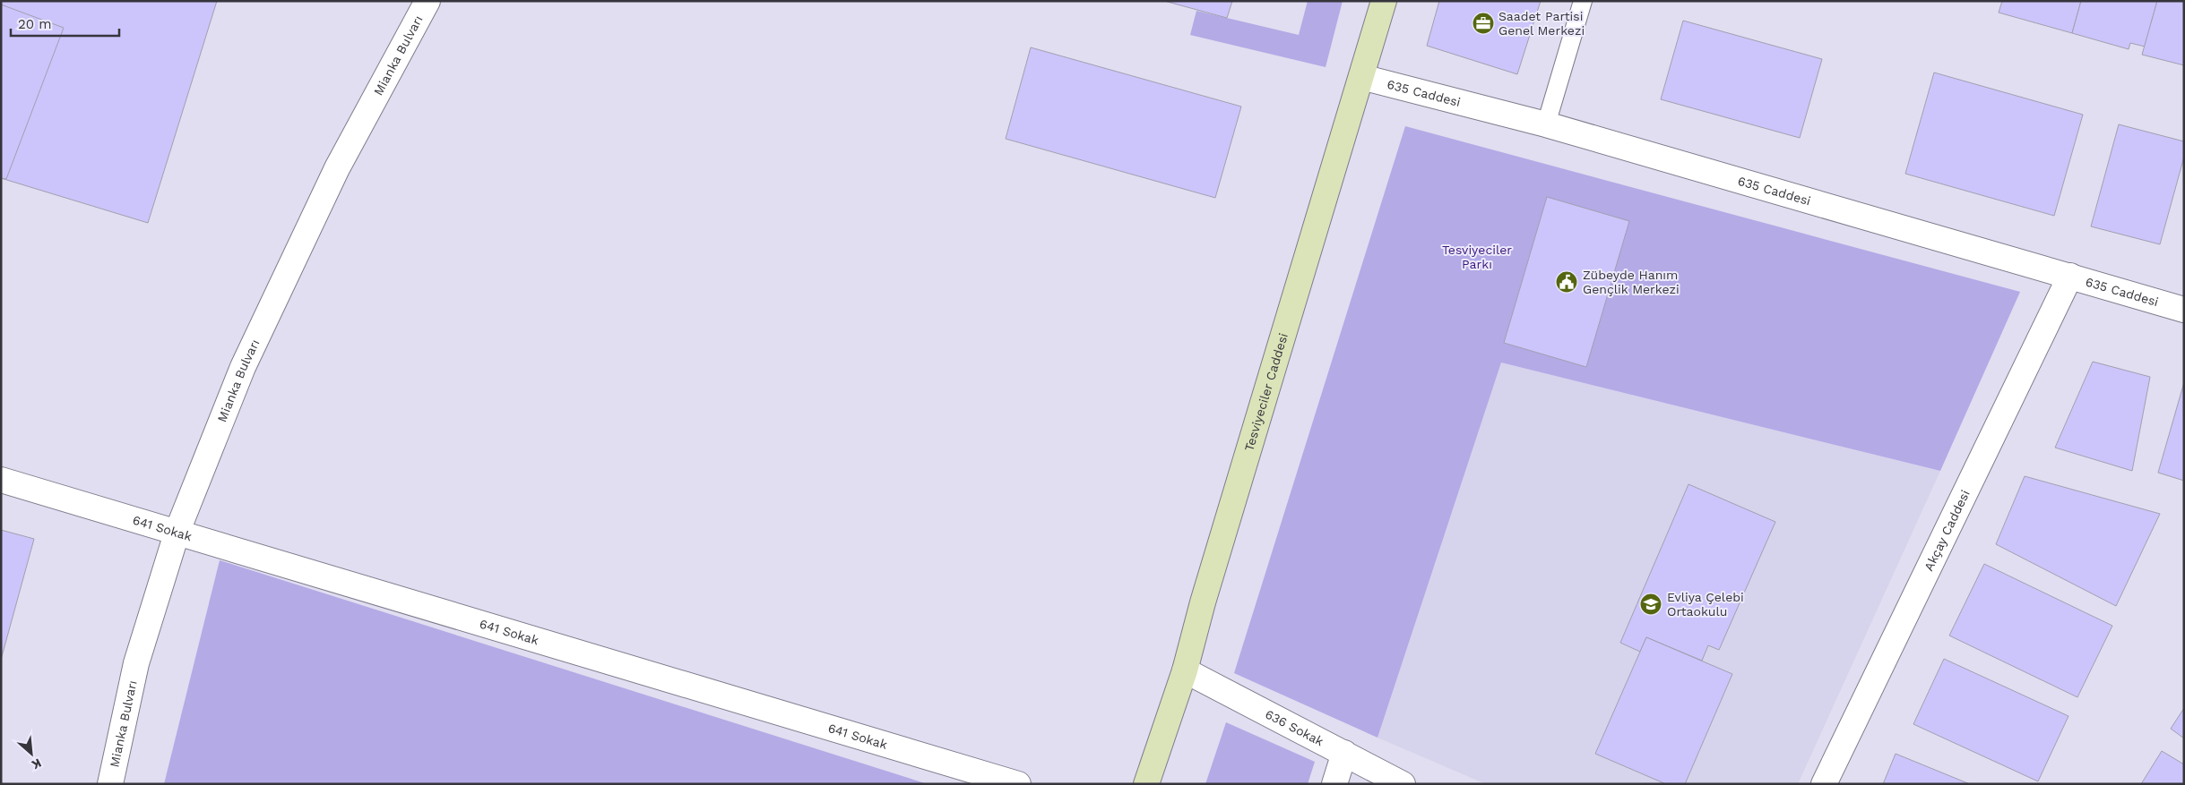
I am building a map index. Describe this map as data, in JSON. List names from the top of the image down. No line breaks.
{"streets":{"street":["Mianka Bulvarı","635 Caddesi","Tesviyeciler Caddesi","641 Sokak","Akçay Caddesi","636 Sokak"]},"crossings":[["Mianka Bulvarı","641 Sokak"],["635 Caddesi","Tesviyeciler Caddesi"],["635 Caddesi","Akçay Caddesi"],["Tesviyeciler Caddesi","636 Sokak"]],"parks":["Tesviyeciler Parkı"],"places":{"office":["Saadet Partisi Genel Merkezi"],"public building":["Zübeyde Hanım Gençlik Merkezi"],"school or university":["Evliya Çelebi Ortaokulu"]},"scale_bar":"20 m","north":"bottom right"}
